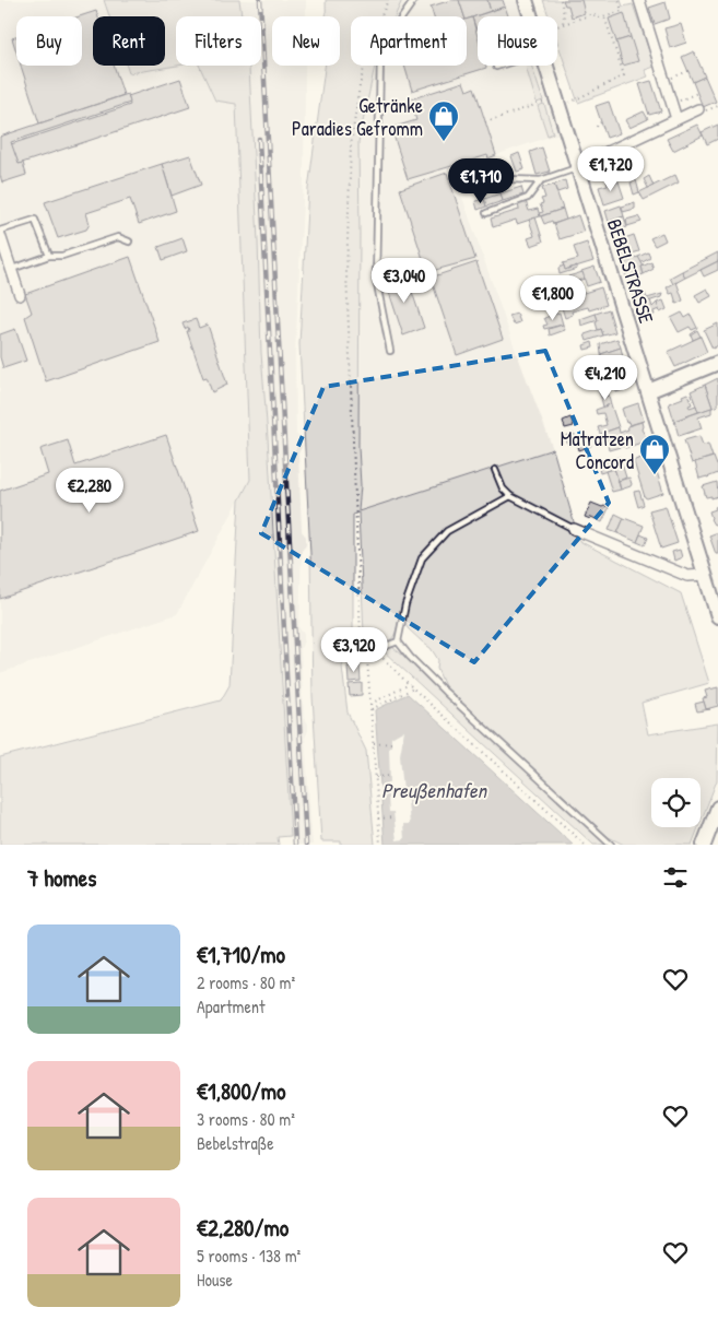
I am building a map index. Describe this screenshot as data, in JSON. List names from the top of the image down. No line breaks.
{"streets":{"main road":["BEBELSTRASSE"]},"water":["Preußenhafen"],"places":{"shop":["Getränke Paradies Gefromm","Matratzen Concord"]},"page":{"chip":["Buy","Rent","Filters","New","Apartment","House"],"price":["€1,720","€1,710","€3,040","€1,800","€4,210","€2,280","€3,920"],"heading":"7 homes","list":[{"name":"€1,710/mo","note":"2 rooms · 80 m² · Apartment"},{"name":"€1,800/mo","note":"3 rooms · 80 m² · Bebelstraße"},{"name":"€2,280/mo","note":"5 rooms · 138 m² · House"}]}}
